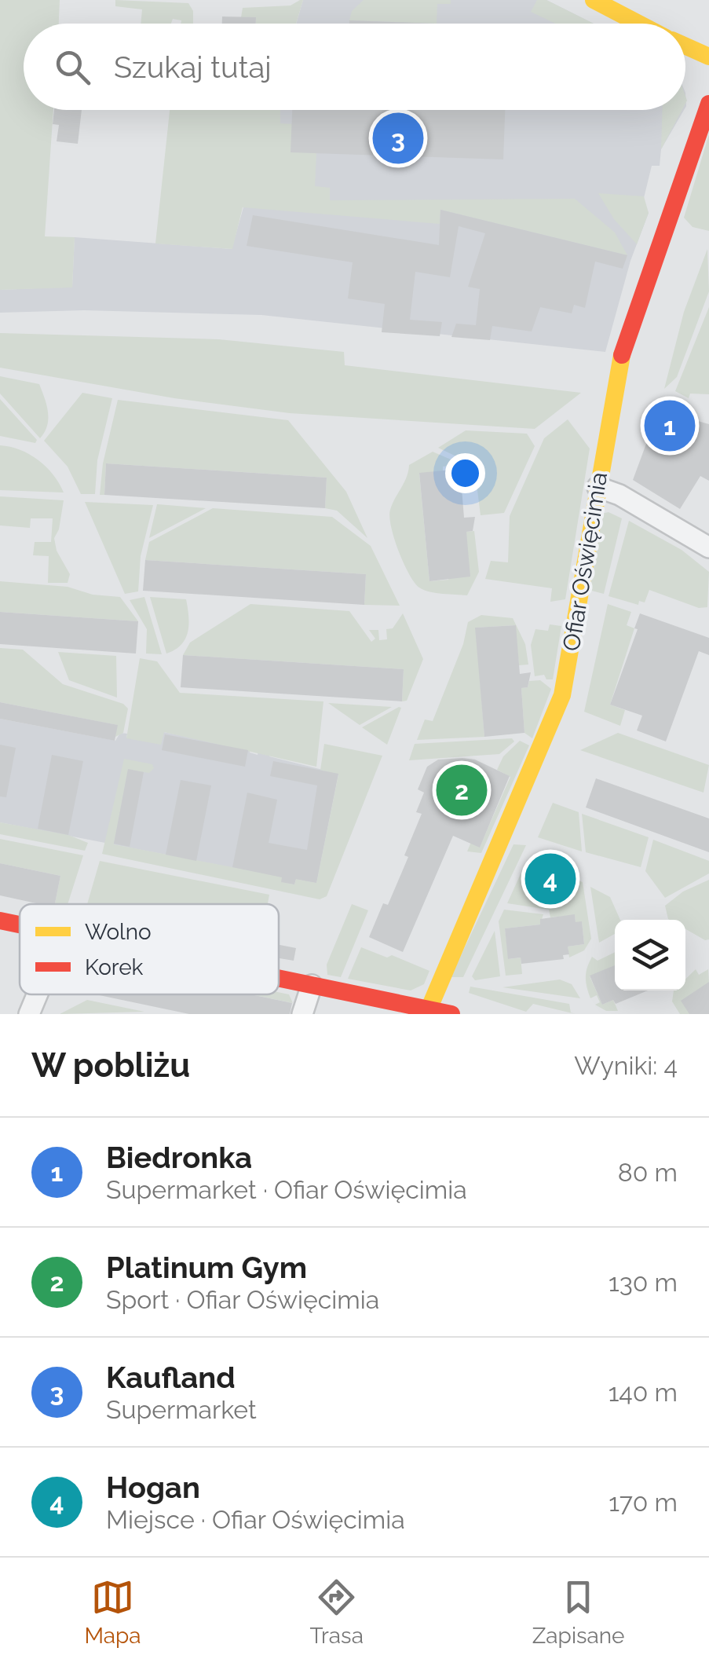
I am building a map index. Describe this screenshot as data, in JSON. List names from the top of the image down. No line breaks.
{"streets":{"street":["Ofiar Oświęcimia"]},"legend":["Wolno","Korek"],"page":{"search":"Szukaj tutaj","pins":["3","1","2","4"],"heading":["W pobliżu","Wyniki: 4"],"list":[{"mark":"1","name":"Biedronka","note":"Supermarket · Ofiar Oświęcimia","value":"80 m"},{"mark":"2","name":"Platinum Gym","note":"Sport · Ofiar Oświęcimia","value":"130 m"},{"mark":"3","name":"Kaufland","note":"Supermarket","value":"140 m"},{"mark":"4","name":"Hogan","note":"Miejsce · Ofiar Oświęcimia","value":"170 m"}],"nav":["Mapa","Trasa","Zapisane"]}}
